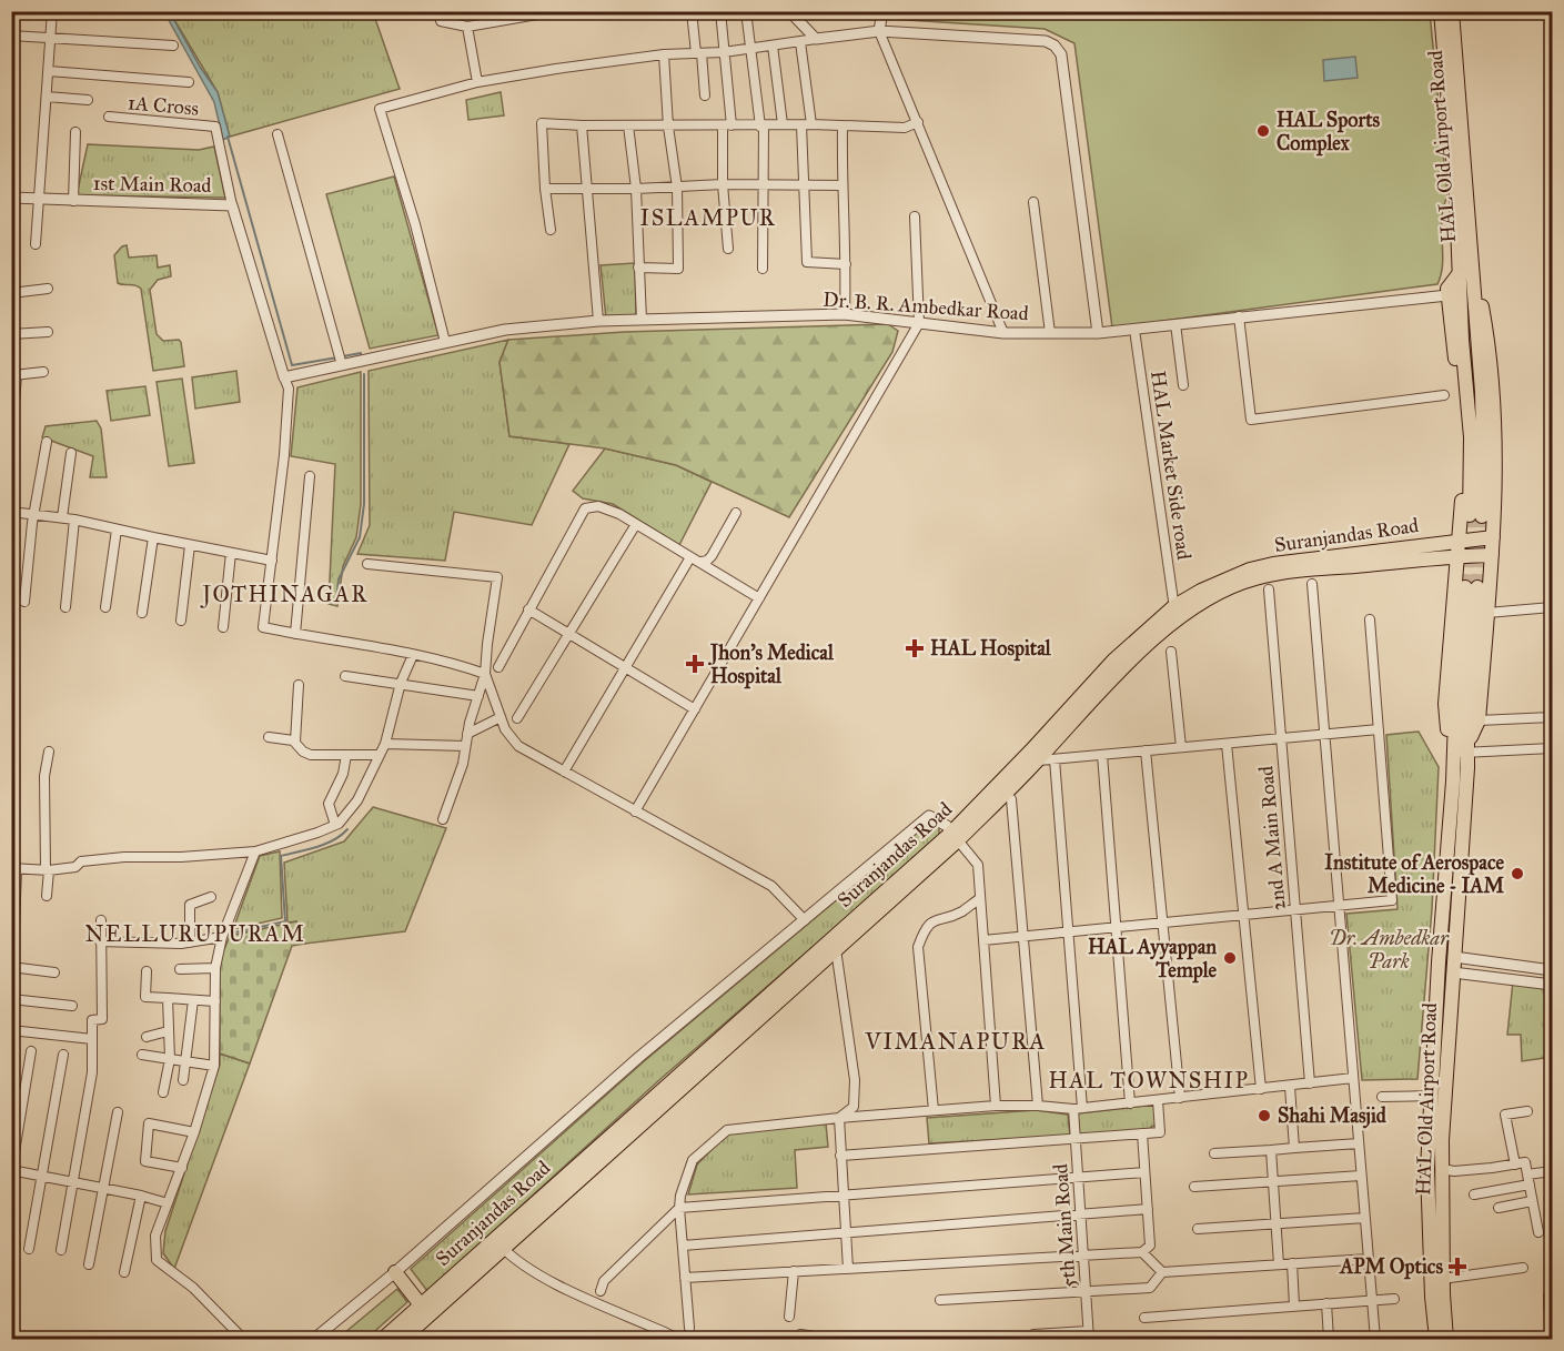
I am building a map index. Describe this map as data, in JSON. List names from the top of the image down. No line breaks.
{"streets":{"main road":["HAL Old Airport Road","Suranjandas Road"],"street":["1A Cross","1st Main Road","Dr. B. R. Ambedkar Road","HAL Market Side road","2nd A Main Road","5th Main Road"]},"crossings":[["1A Cross","1st Main Road"],["1st Main Road","Dr. B. R. Ambedkar Road"],["Dr. B. R. Ambedkar Road","HAL Market Side road"],["HAL Market Side road","Suranjandas Road"]],"districts":["ISLAMPUR","JOTHINAGAR","NELLURUPURAM","VIMANAPURA","HAL TOWNSHIP"],"parks":["Dr. Ambedkar Park"],"places":{"other":["HAL Sports Complex","Institute of Aerospace Medicine - IAM","HAL Ayyappan Temple","Shahi Masjid"],"health":["HAL Hospital","Jhon's Medical Hospital","APM Optics"]}}
